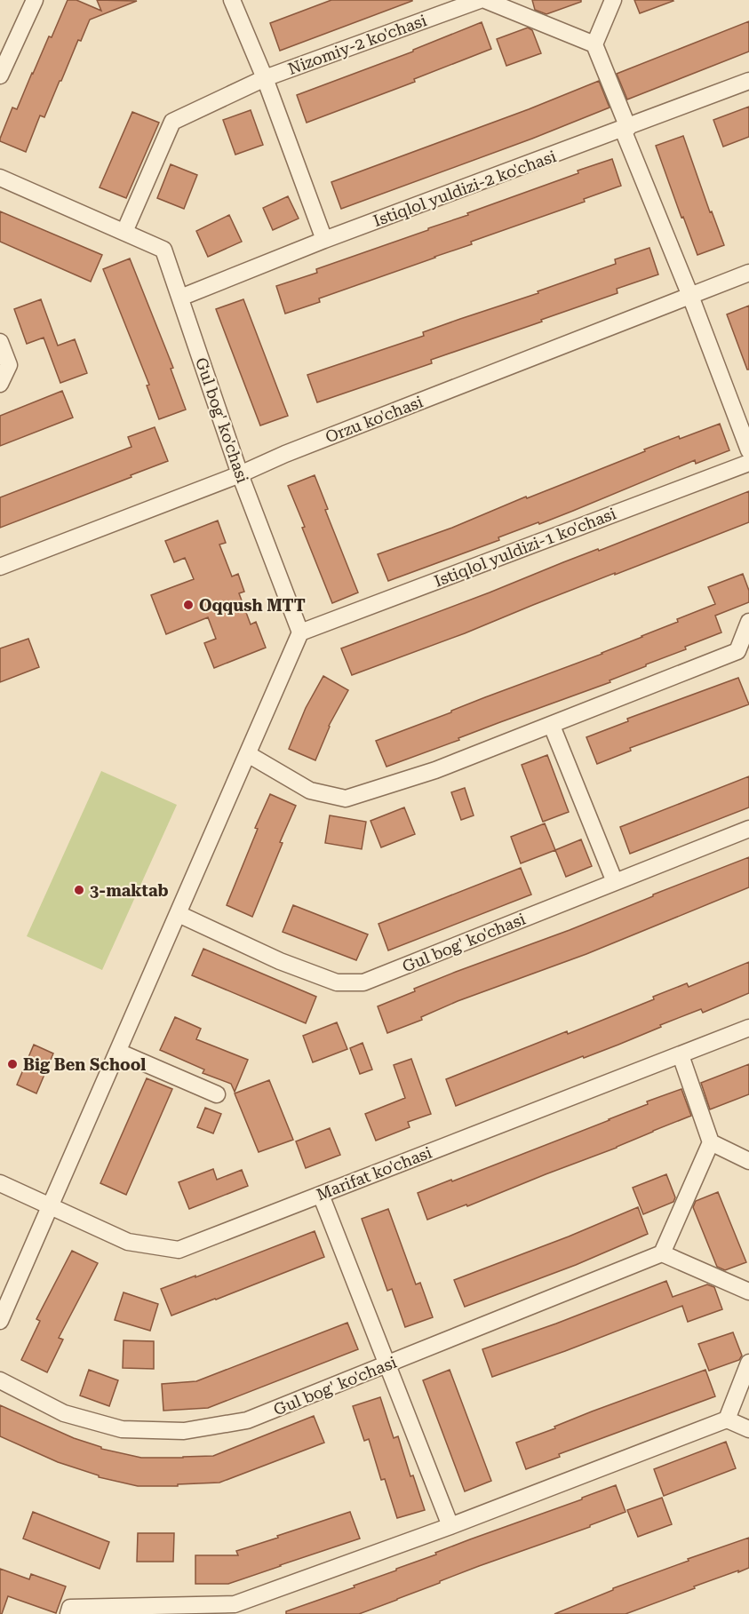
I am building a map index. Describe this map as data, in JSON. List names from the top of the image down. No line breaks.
{"streets":{"street":["Nizomiy-2 ko'chasi","Istiqlol yuldizi-2 ko'chasi","Orzu ko'chasi","Gul bog' ko'chasi","Istiqlol yuldizi-1 ko'chasi","Marifat ko'chasi"]},"crossings":[["Nizomiy-2 ko'chasi","Gul bog' ko'chasi"],["Istiqlol yuldizi-2 ko'chasi","Gul bog' ko'chasi"],["Orzu ko'chasi","Gul bog' ko'chasi"],["Gul bog' ko'chasi","Istiqlol yuldizi-1 ko'chasi"]],"places":["Oqqush MTT","3-maktab","Big Ben School"]}
